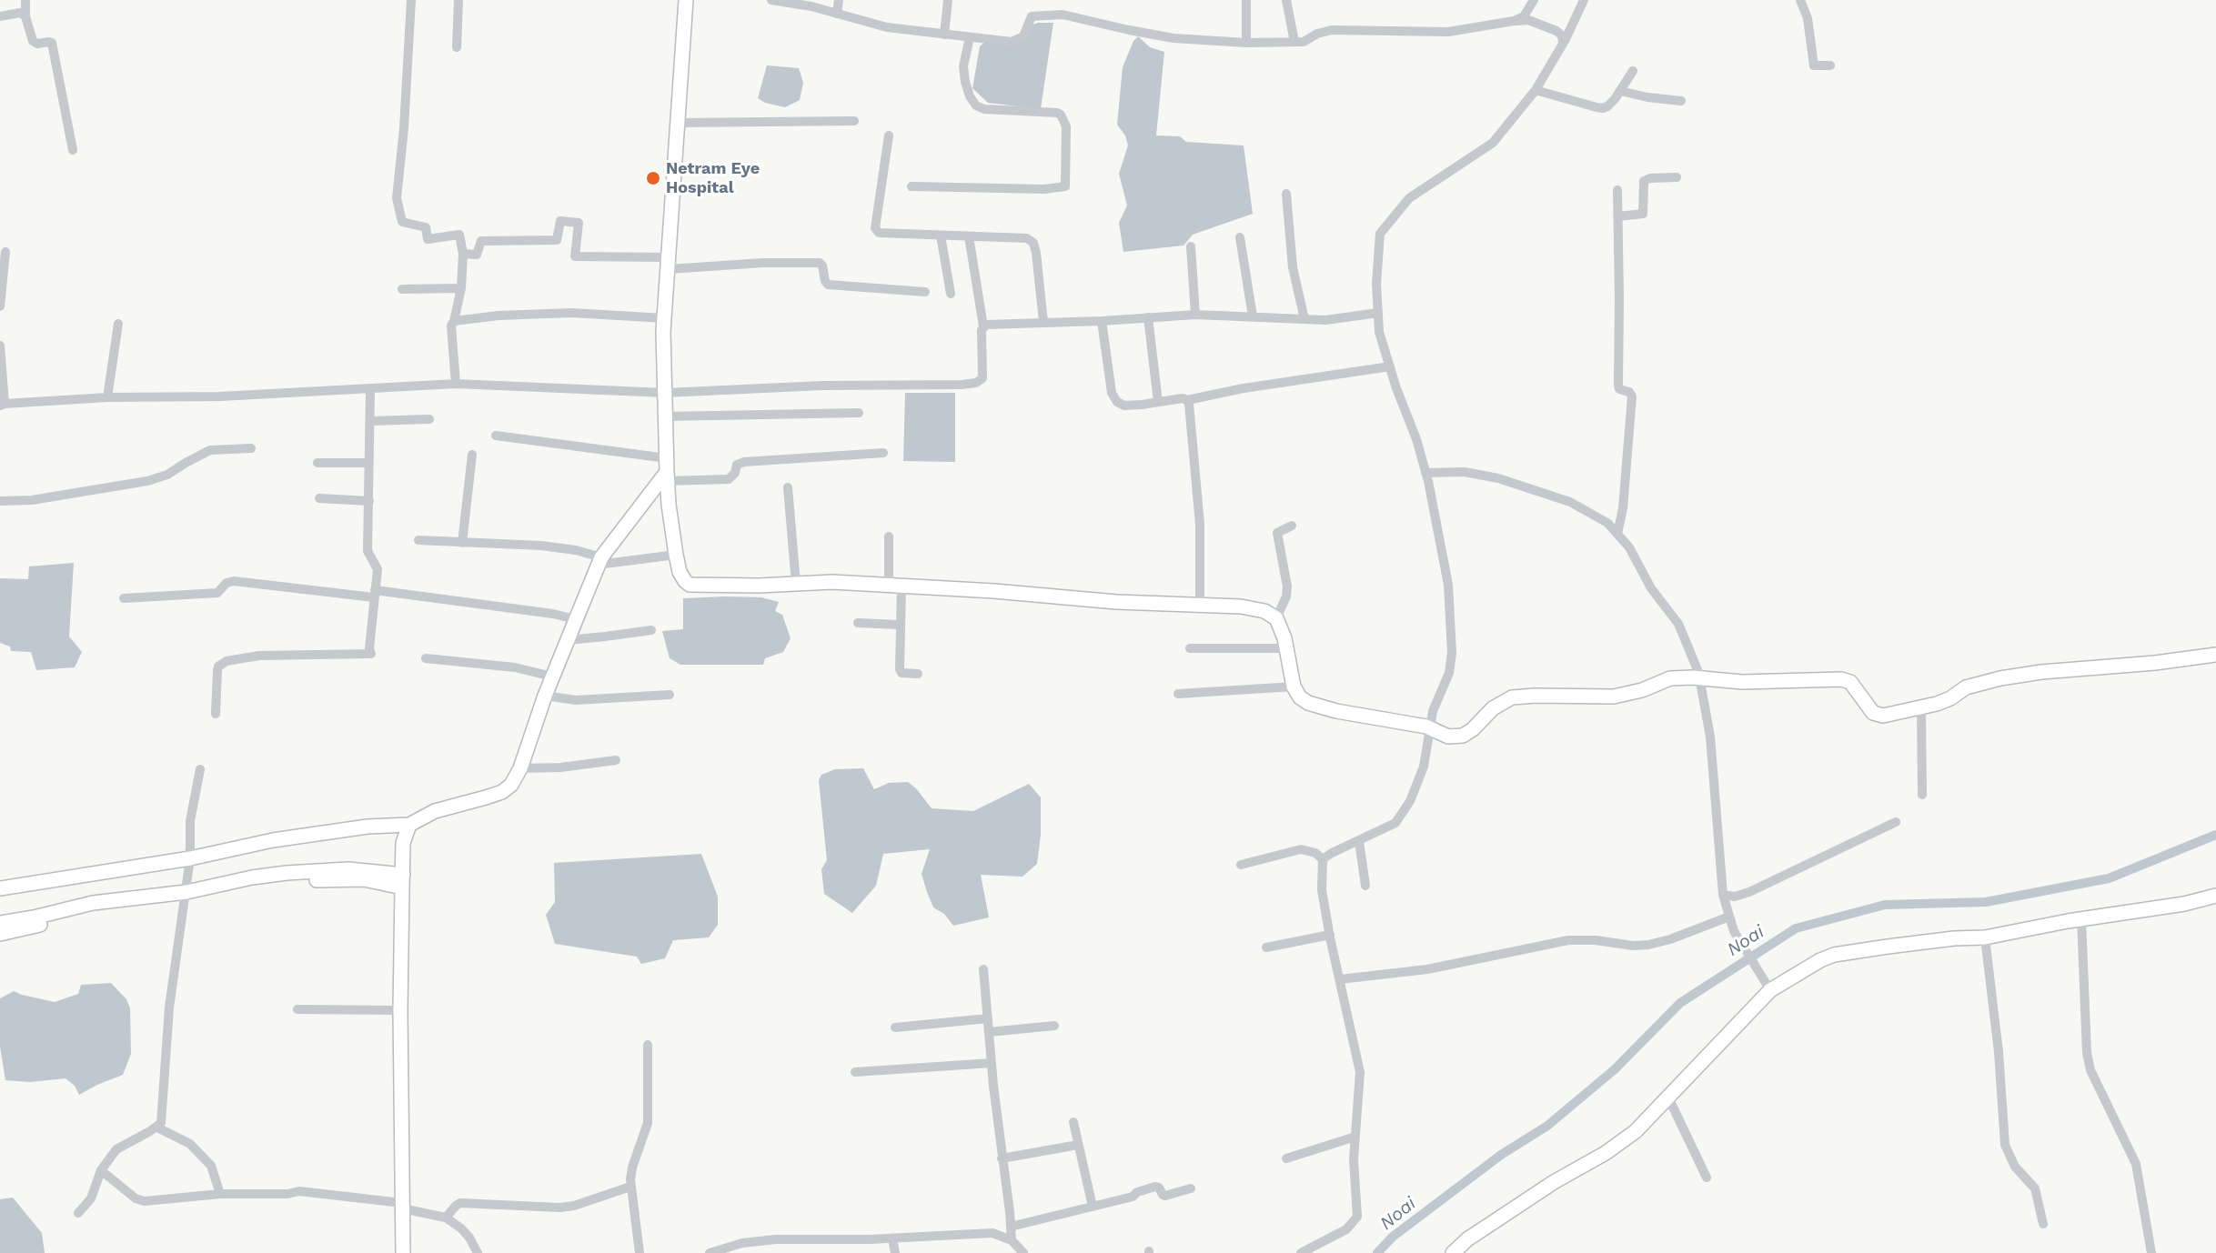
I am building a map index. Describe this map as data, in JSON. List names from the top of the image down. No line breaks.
{"water":["Noai"],"places":["Netram Eye Hospital"]}
